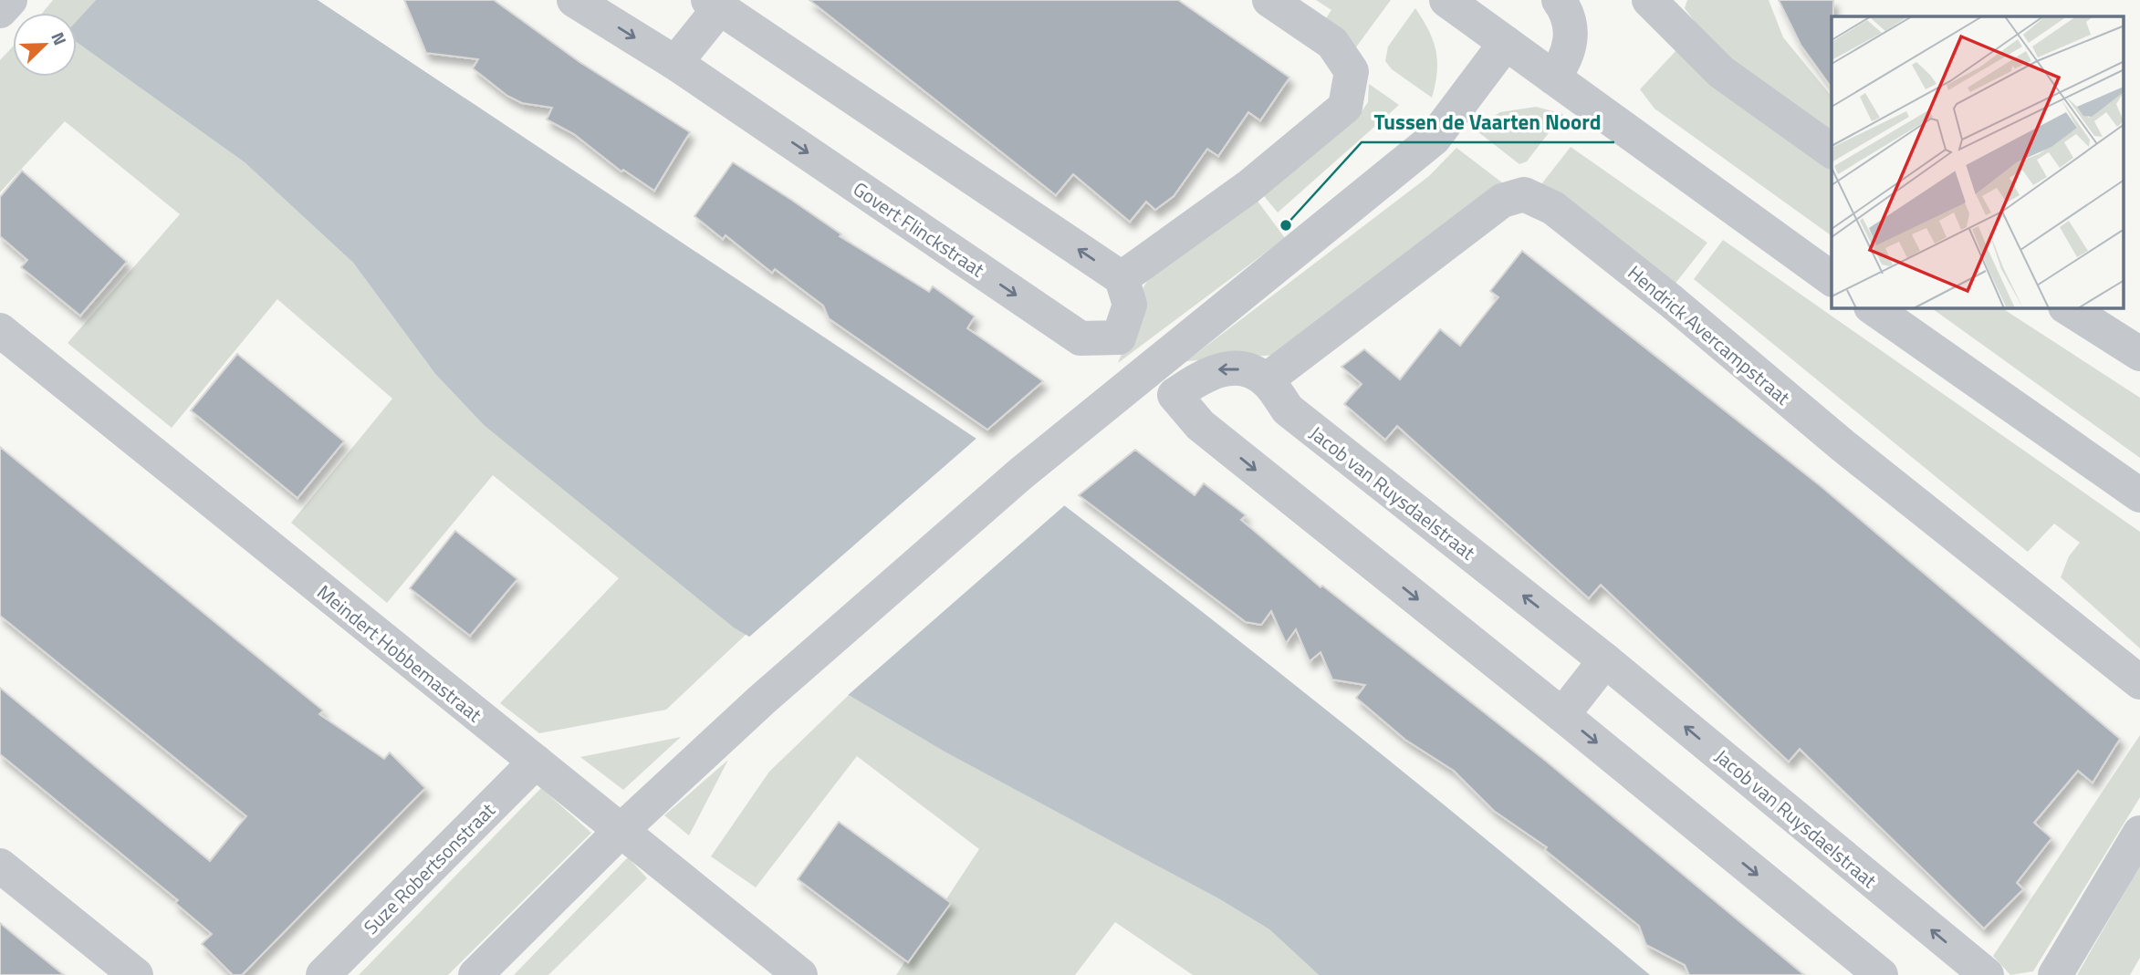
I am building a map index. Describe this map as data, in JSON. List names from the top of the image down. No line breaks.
{"streets":{"street":["Govert Flinckstraat","Hendrick Avercampstraat","Jacob van Ruysdaelstraat","Meindert Hobbemastraat","Suze Robertsonstraat"]},"crossings":[["Hendrick Avercampstraat","Jacob van Ruysdaelstraat"],["Meindert Hobbemastraat","Suze Robertsonstraat"]],"places":["Tussen de Vaarten Noord"],"north":"top right"}
